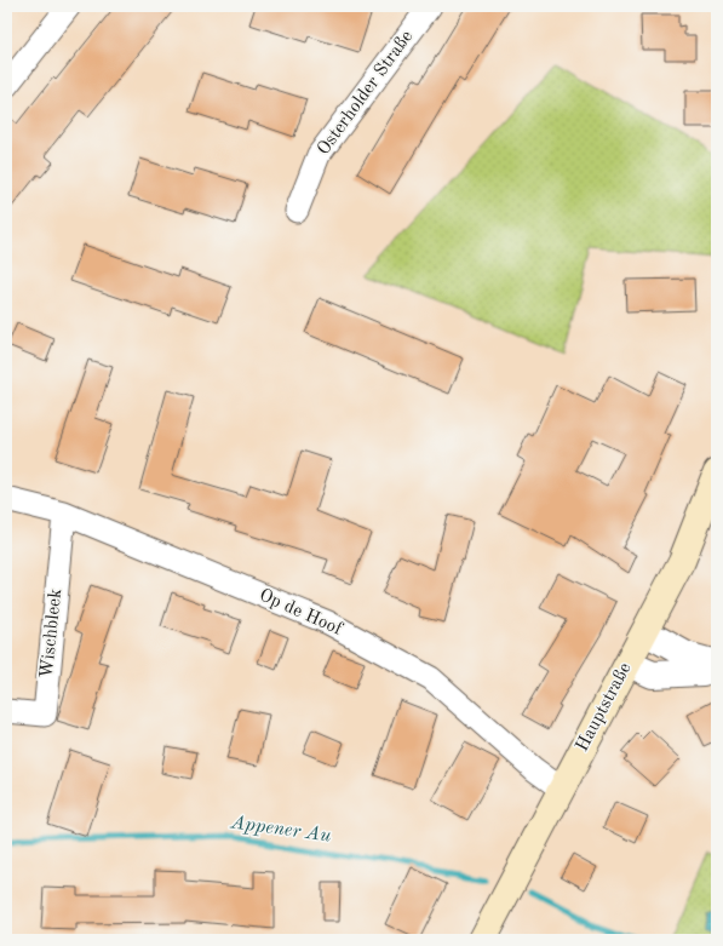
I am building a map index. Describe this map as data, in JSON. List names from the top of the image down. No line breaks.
{"streets":{"main road":["Hauptstraße"],"street":["Osterholder Straße","Op de Hoof","Wischbleek"]},"crossings":[["Op de Hoof","Wischbleek"],["Op de Hoof","Hauptstraße"]],"water":["Appener Au"]}
